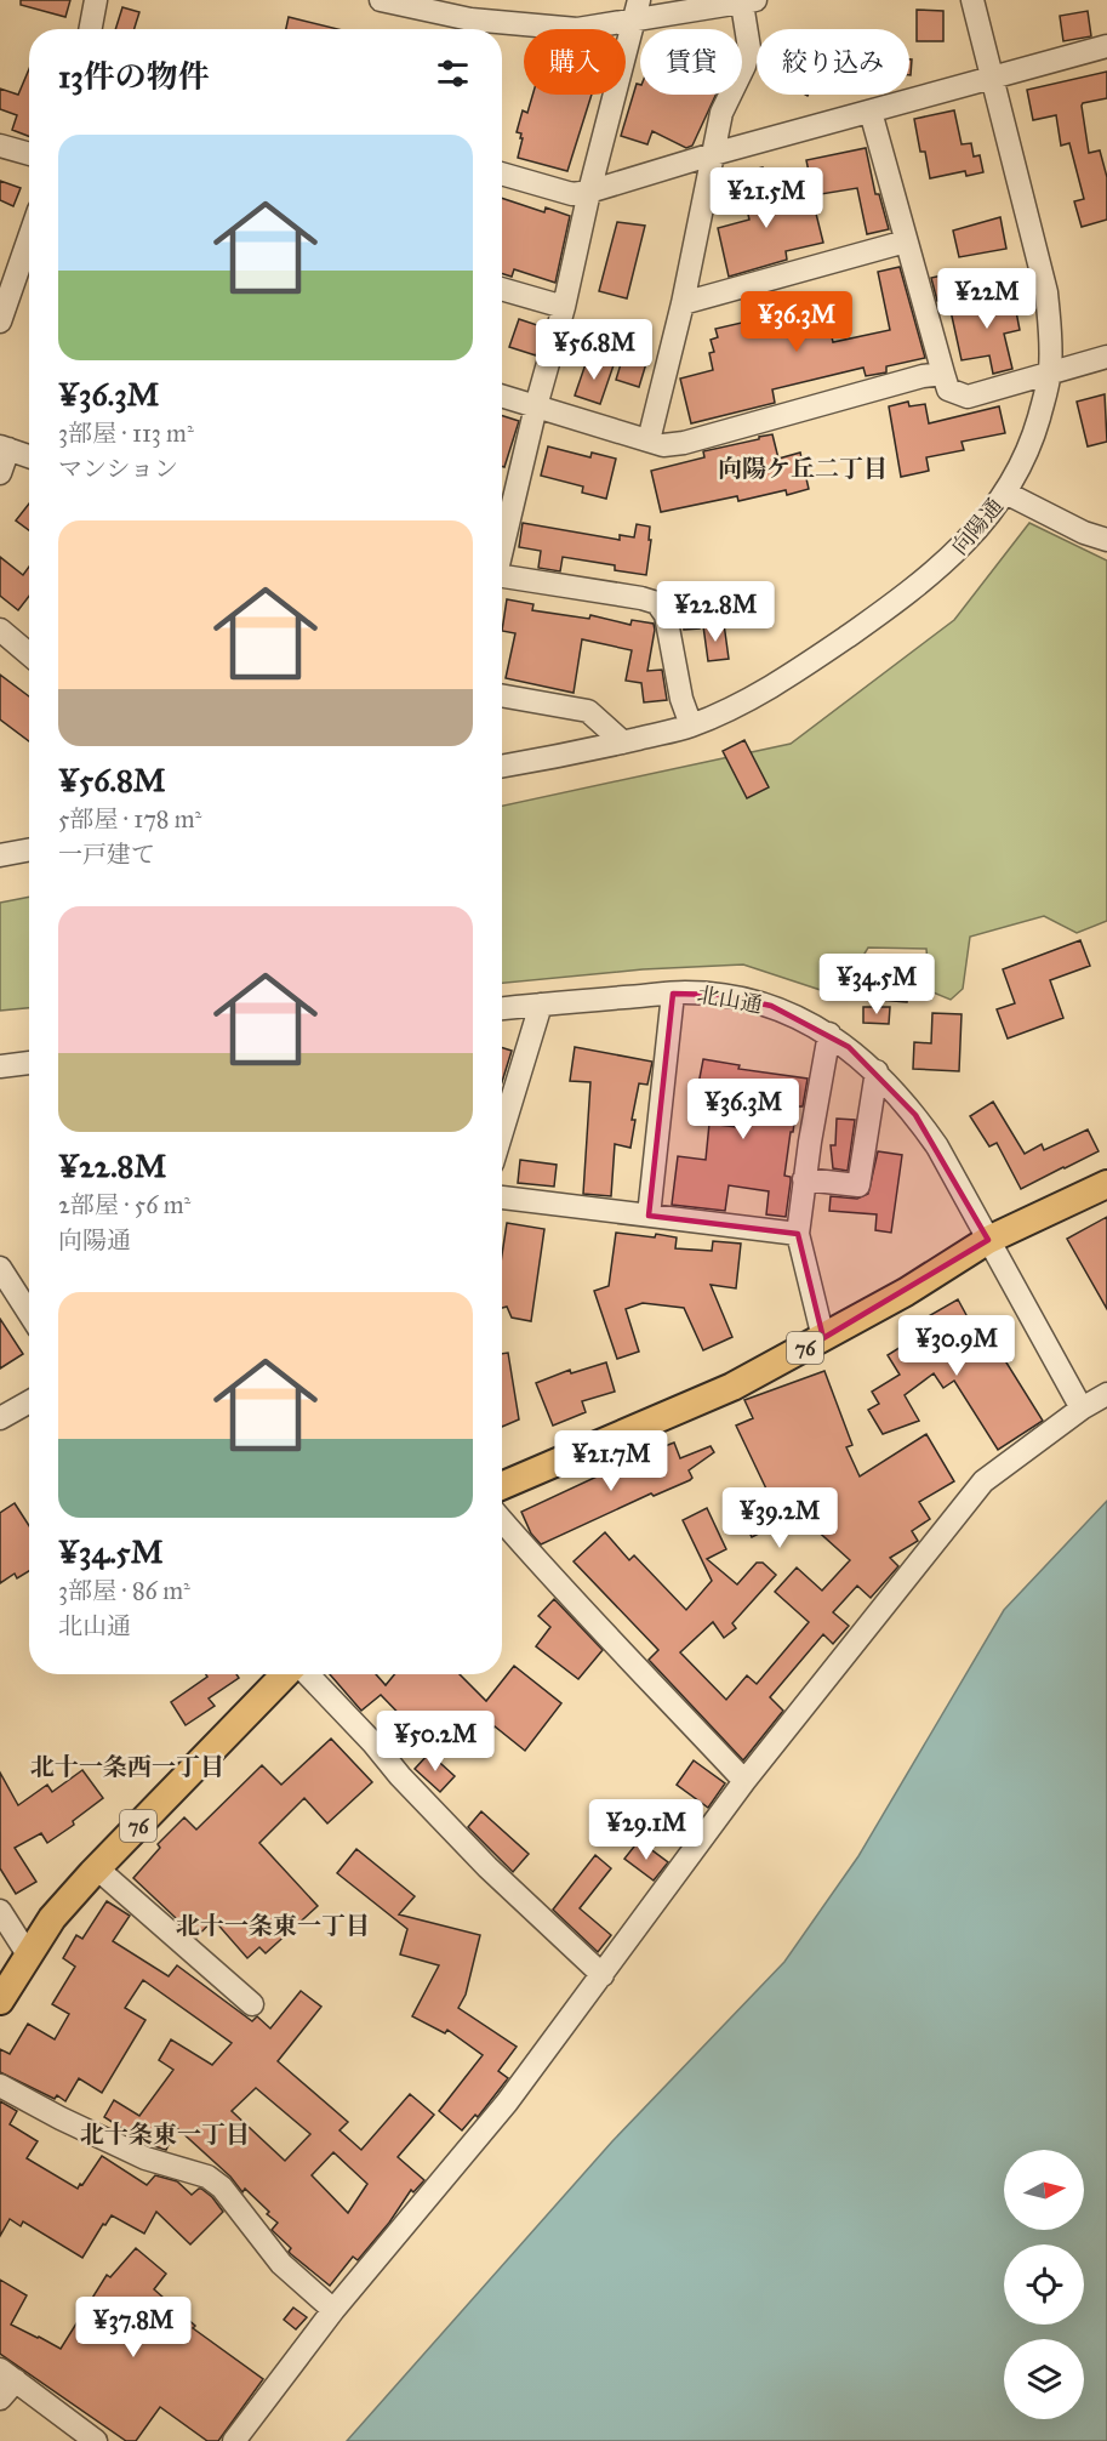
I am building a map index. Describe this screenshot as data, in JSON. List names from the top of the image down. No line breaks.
{"streets":{"main road":["76"],"street":["向陽通","北山通"]},"crossings":[["北山通","76"]],"districts":["向陽ケ丘二丁目","北十一条西一丁目","北十一条東一丁目","北十条東一丁目"],"north":"right","page":{"chip":["購入","賃貸","絞り込み"],"heading":"13件の物件","list":[{"name":"¥36.3M","note":"3部屋 · 113 m² · マンション"},{"name":"¥56.8M","note":"5部屋 · 178 m² · 一戸建て"},{"name":"¥22.8M","note":"2部屋 · 56 m² · 向陽通"},{"name":"¥34.5M","note":"3部屋 · 86 m² · 北山通"}],"price":["¥21.5M","¥22M","¥36.3M","¥56.8M","¥22.8M","¥34.5M","¥36.3M","¥30.9M","¥21.7M","¥39.2M","¥50.2M","¥29.1M","¥37.8M"]}}
